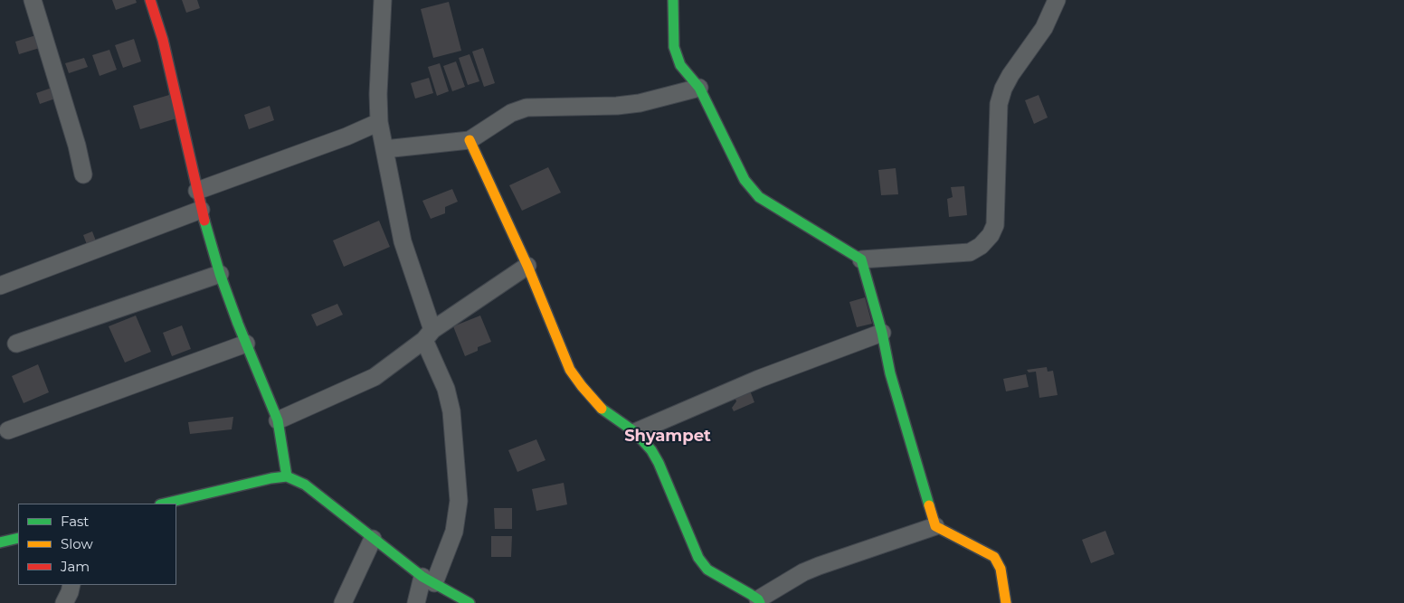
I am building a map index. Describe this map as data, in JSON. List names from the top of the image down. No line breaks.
{"districts":["Shyampet"],"legend":["Fast","Slow","Jam"]}
